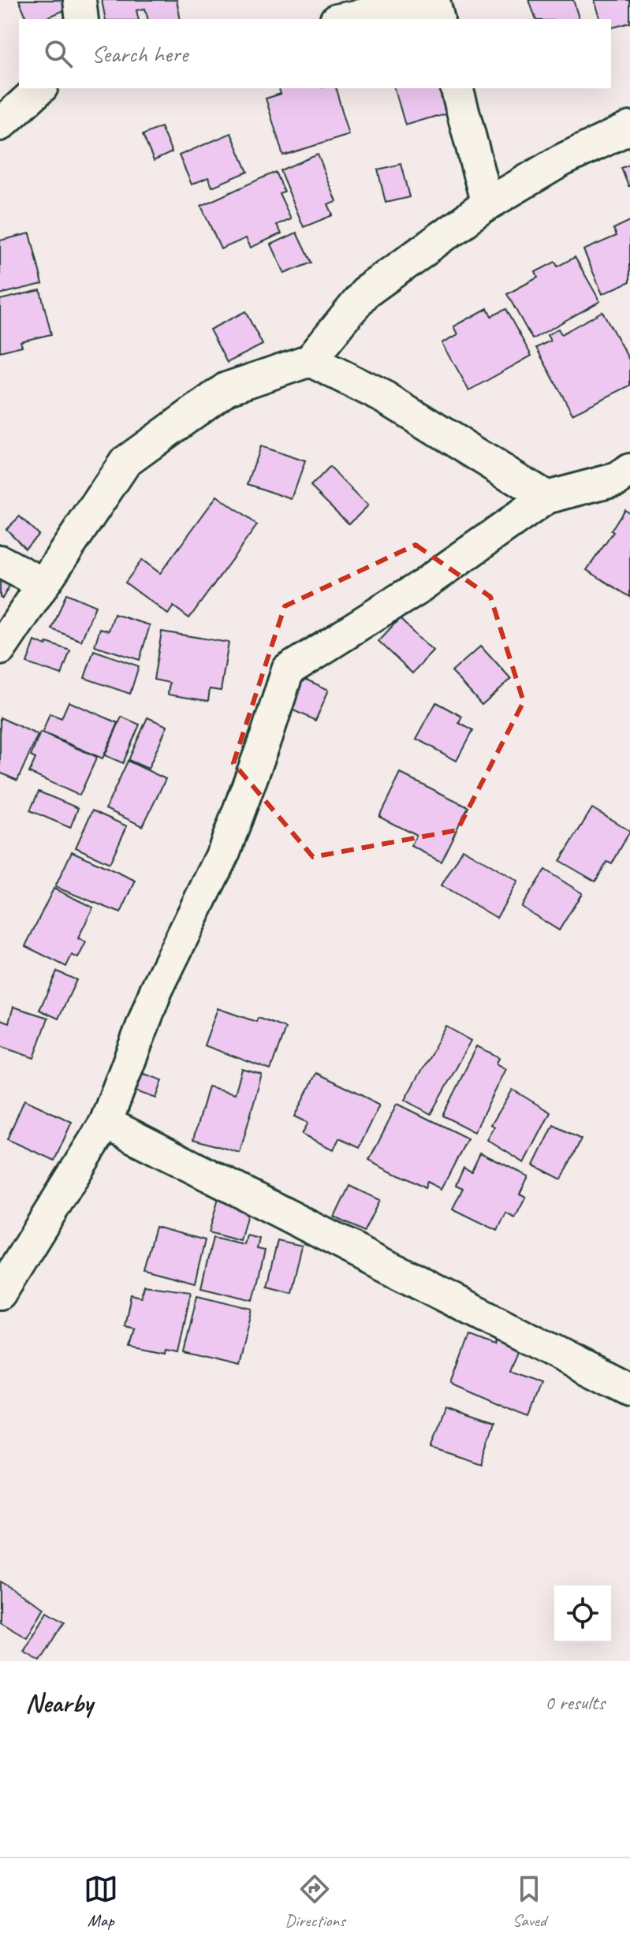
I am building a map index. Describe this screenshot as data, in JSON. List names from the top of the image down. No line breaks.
{"page":{"search":"Search here","heading":["Nearby","0 results"],"nav":["Map","Directions","Saved"]}}
